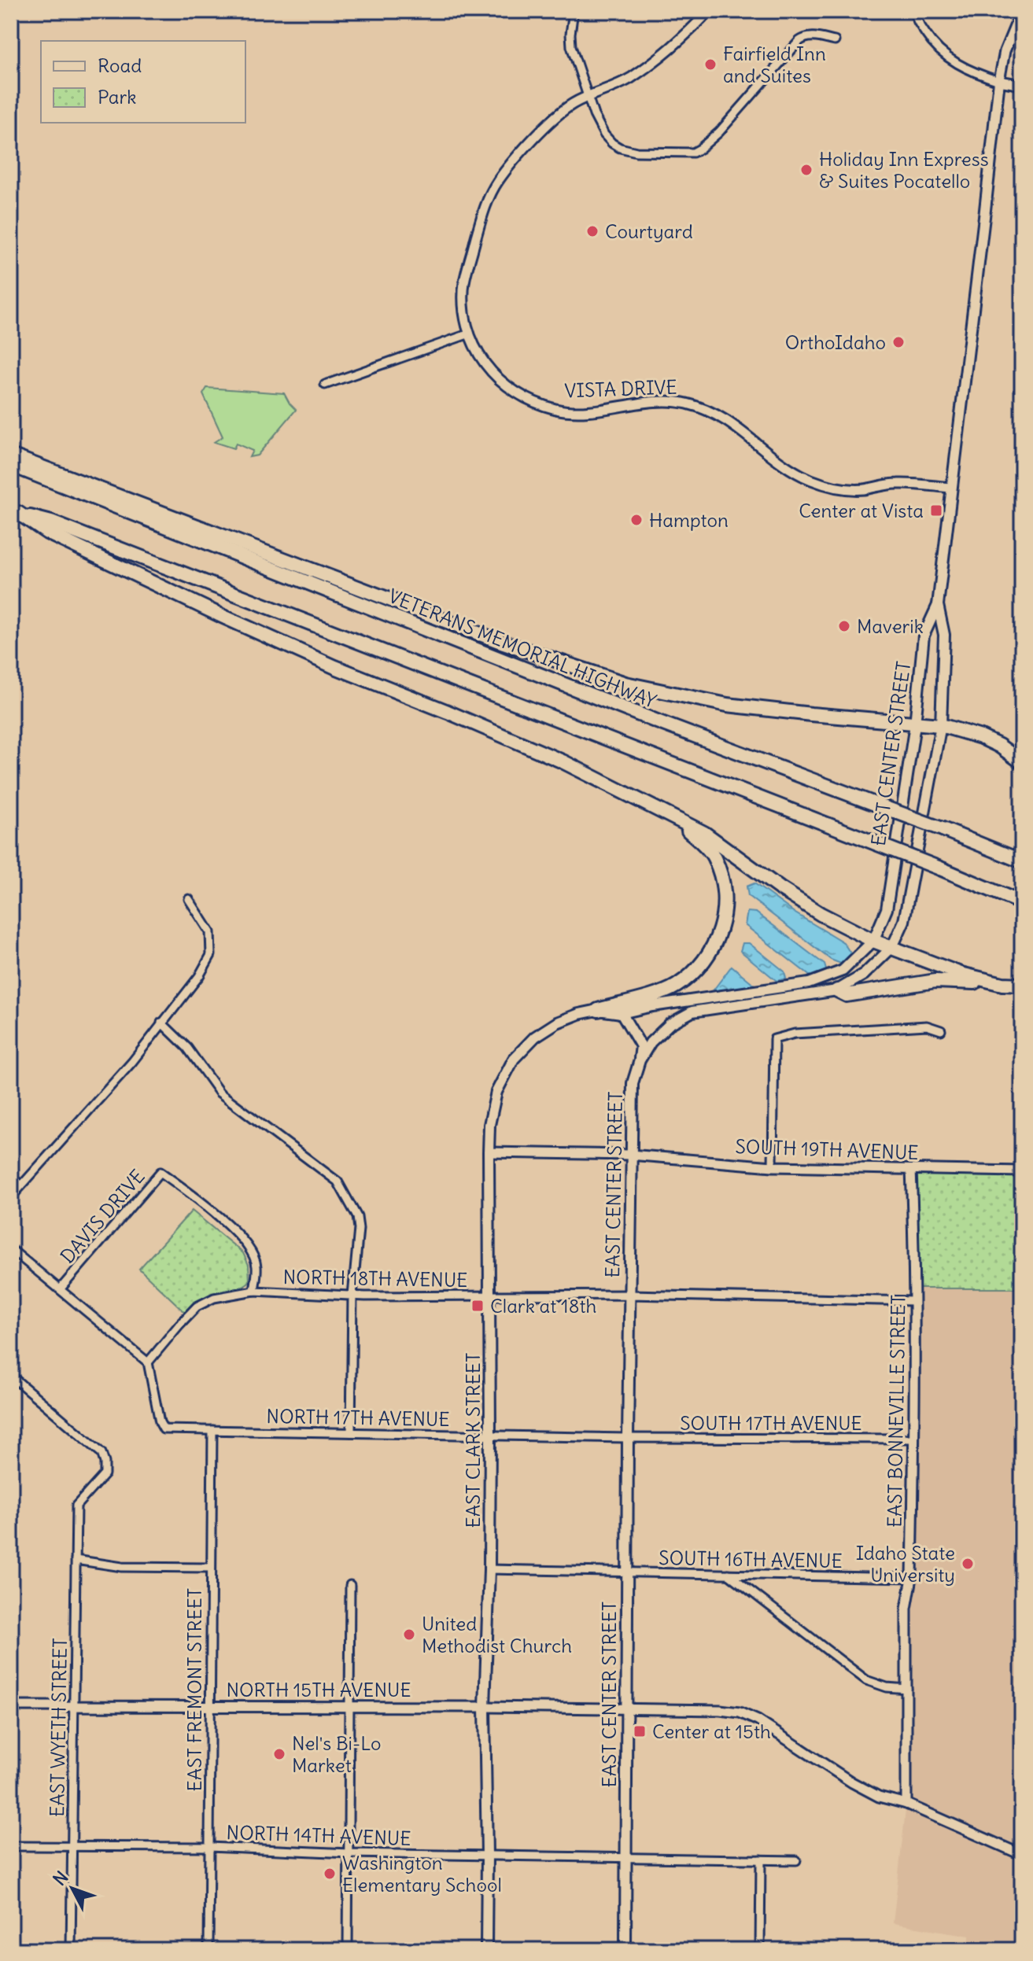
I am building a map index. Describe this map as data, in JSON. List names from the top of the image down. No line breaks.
{"streets":{"highway":["VETERANS MEMORIAL HIGHWAY"],"main road":["EAST CENTER STREET","EAST CLARK STREET"],"street":["VISTA DRIVE","SOUTH 19TH AVENUE","DAVIS DRIVE","NORTH 18TH AVENUE","EAST BONNEVILLE STREET","NORTH 17TH AVENUE","SOUTH 17TH AVENUE","SOUTH 16TH AVENUE","EAST FREMONT STREET","NORTH 15TH AVENUE","EAST WYETH STREET","NORTH 14TH AVENUE"]},"crossings":[["VISTA DRIVE","EAST CENTER STREET"],["EAST CENTER STREET","SOUTH 19TH AVENUE"],["EAST CENTER STREET","NORTH 18TH AVENUE"],["EAST CENTER STREET","NORTH 17TH AVENUE"],["EAST CENTER STREET","SOUTH 17TH AVENUE"],["EAST CENTER STREET","EAST CLARK STREET"],["EAST CENTER STREET","SOUTH 16TH AVENUE"],["EAST CENTER STREET","NORTH 15TH AVENUE"],["EAST CENTER STREET","NORTH 14TH AVENUE"],["SOUTH 19TH AVENUE","EAST BONNEVILLE STREET"],["SOUTH 19TH AVENUE","EAST CLARK STREET"],["DAVIS DRIVE","NORTH 18TH AVENUE"],["NORTH 18TH AVENUE","EAST BONNEVILLE STREET"],["NORTH 18TH AVENUE","NORTH 17TH AVENUE"],["NORTH 18TH AVENUE","EAST CLARK STREET"],["EAST BONNEVILLE STREET","SOUTH 17TH AVENUE"],["EAST BONNEVILLE STREET","SOUTH 16TH AVENUE"],["EAST BONNEVILLE STREET","NORTH 15TH AVENUE"],["NORTH 17TH AVENUE","SOUTH 17TH AVENUE"],["NORTH 17TH AVENUE","EAST CLARK STREET"],["NORTH 17TH AVENUE","EAST FREMONT STREET"],["EAST CLARK STREET","SOUTH 16TH AVENUE"],["EAST CLARK STREET","NORTH 15TH AVENUE"],["EAST CLARK STREET","NORTH 14TH AVENUE"],["EAST FREMONT STREET","NORTH 15TH AVENUE"],["EAST FREMONT STREET","NORTH 14TH AVENUE"],["NORTH 15TH AVENUE","EAST WYETH STREET"],["EAST WYETH STREET","NORTH 14TH AVENUE"]],"places":{"other":["Fairfield Inn and Suites","Holiday Inn Express & Suites Pocatello","Courtyard","OrthoIdaho","Hampton","Maverik","Idaho State University","United Methodist Church","Nel's Bi-Lo Market","Washington Elementary School"],"transit":["Center at Vista","Clark at 18th","Center at 15th"]},"legend":["Road","Park"],"north":"top left"}
